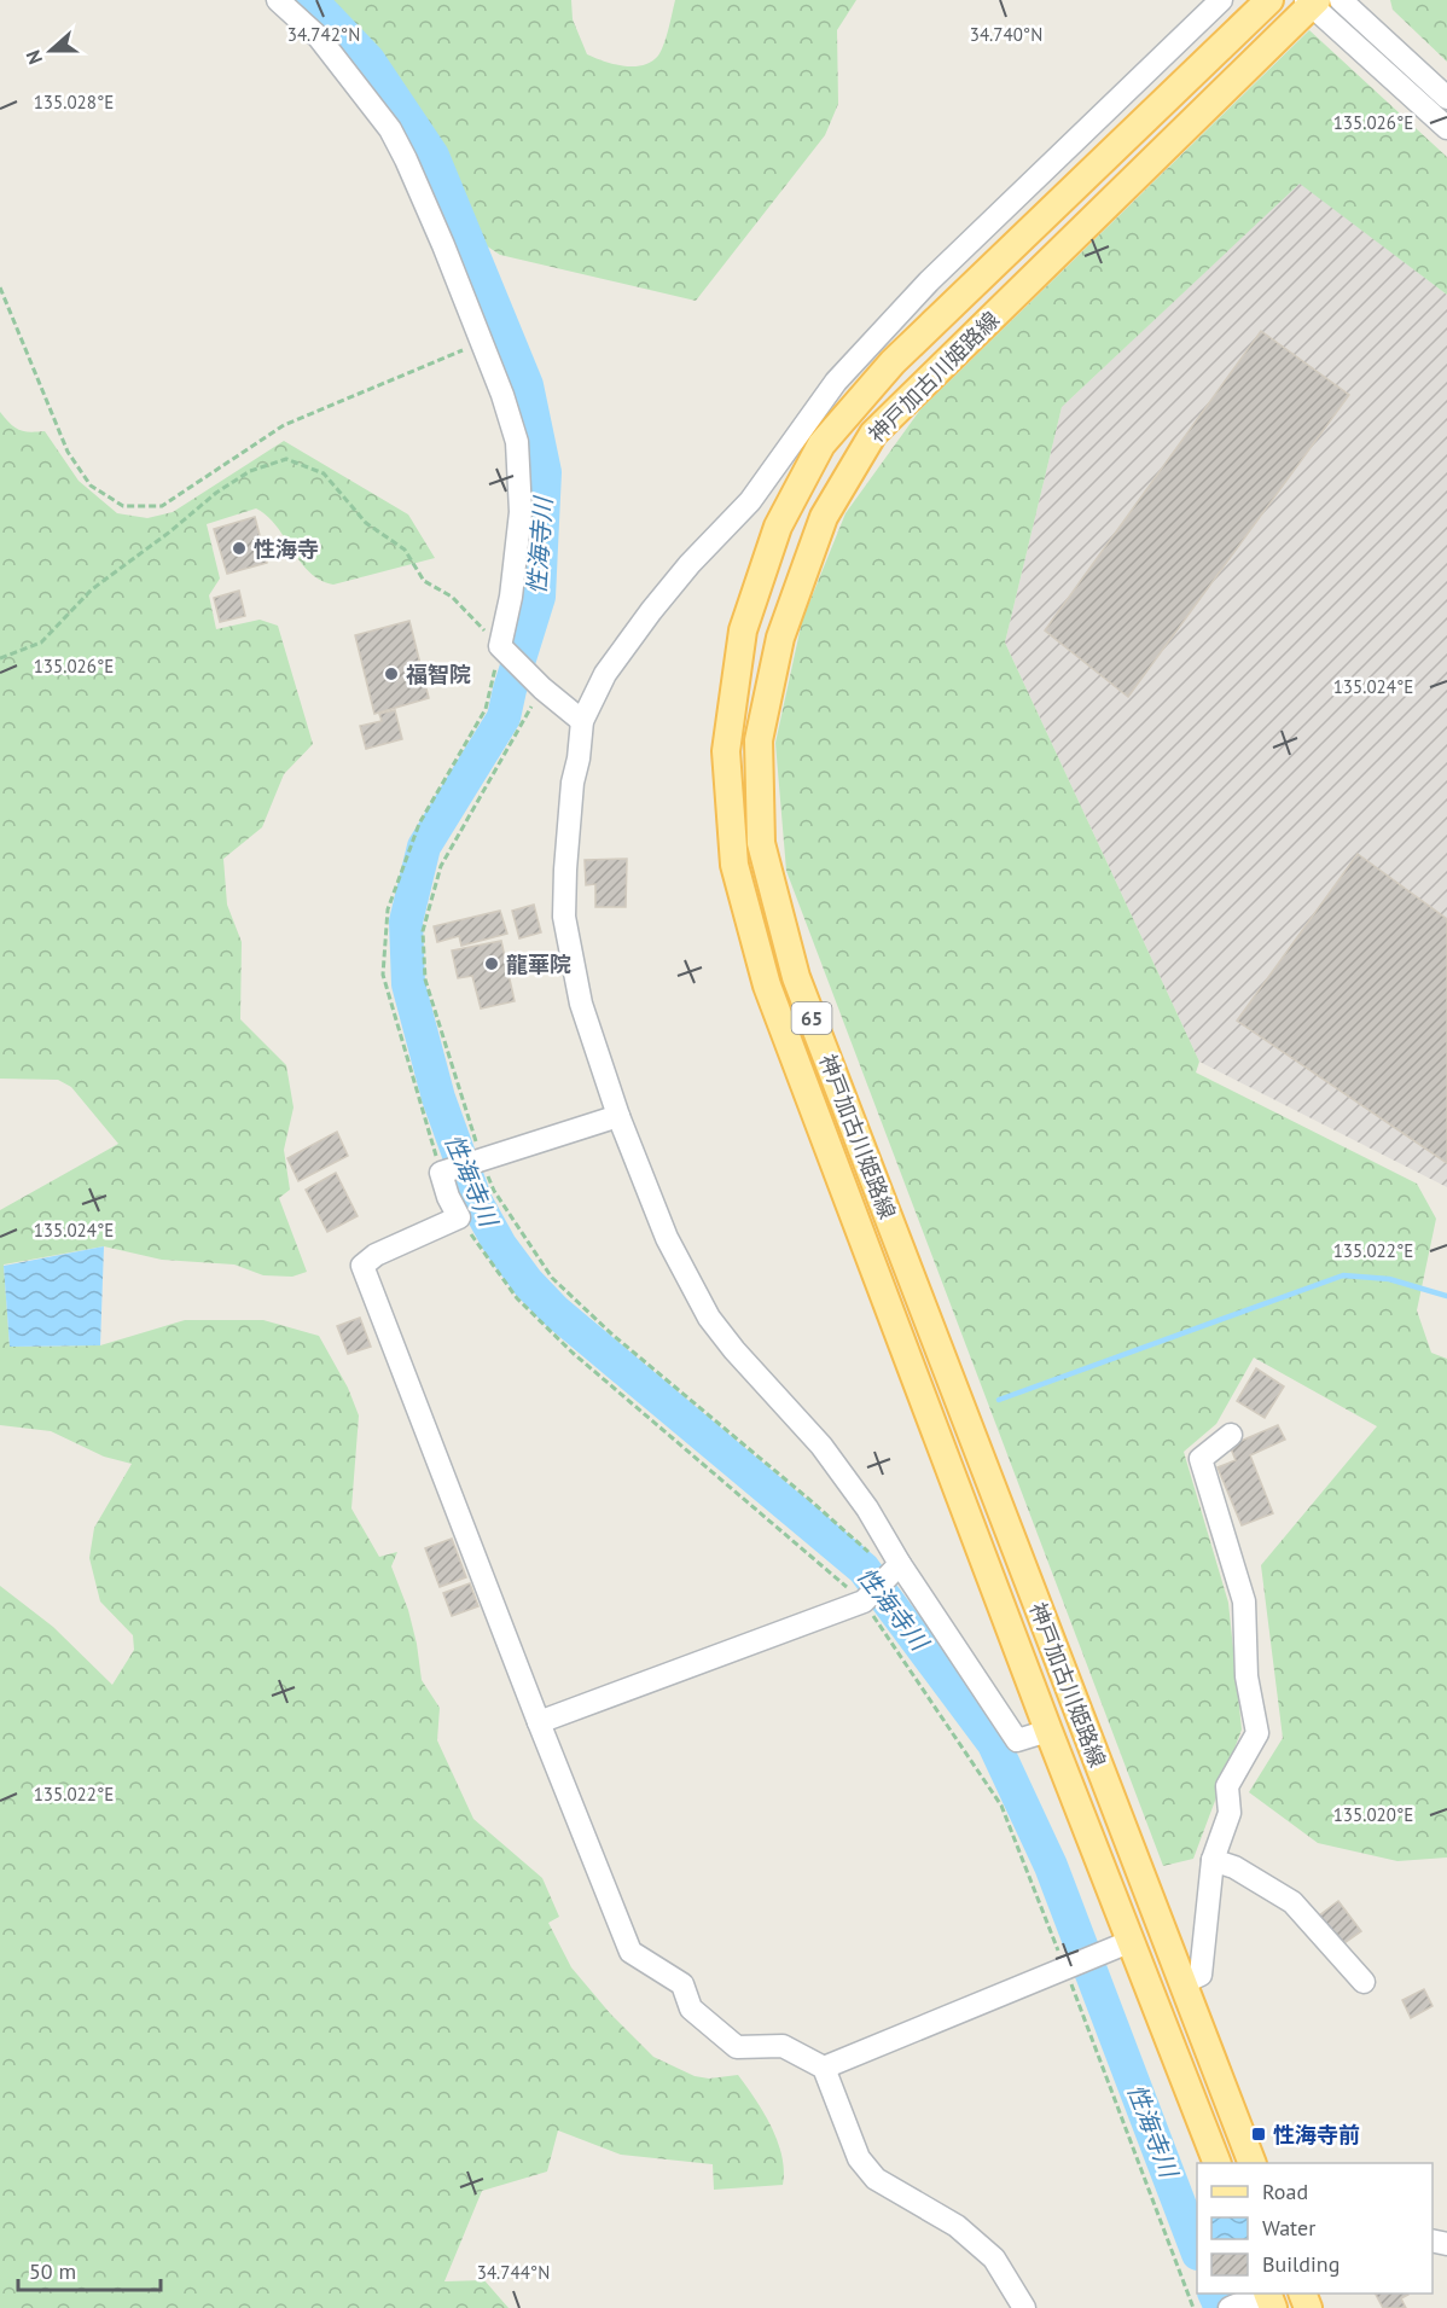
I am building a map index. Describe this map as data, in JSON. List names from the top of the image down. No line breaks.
{"streets":{"main road":["神戸加古川姫路線","65"]},"water":["性海寺川"],"places":{"other":["性海寺","福智院","龍華院"],"transit":["性海寺前"]},"legend":["Road","Water","Building"],"scale_bar":"50 m","north":"left","coordinates":["34.742°N","34.740°N","135.028°E","135.026°E","135.024°E","135.022°E","135.020°E","34.744°N"]}
